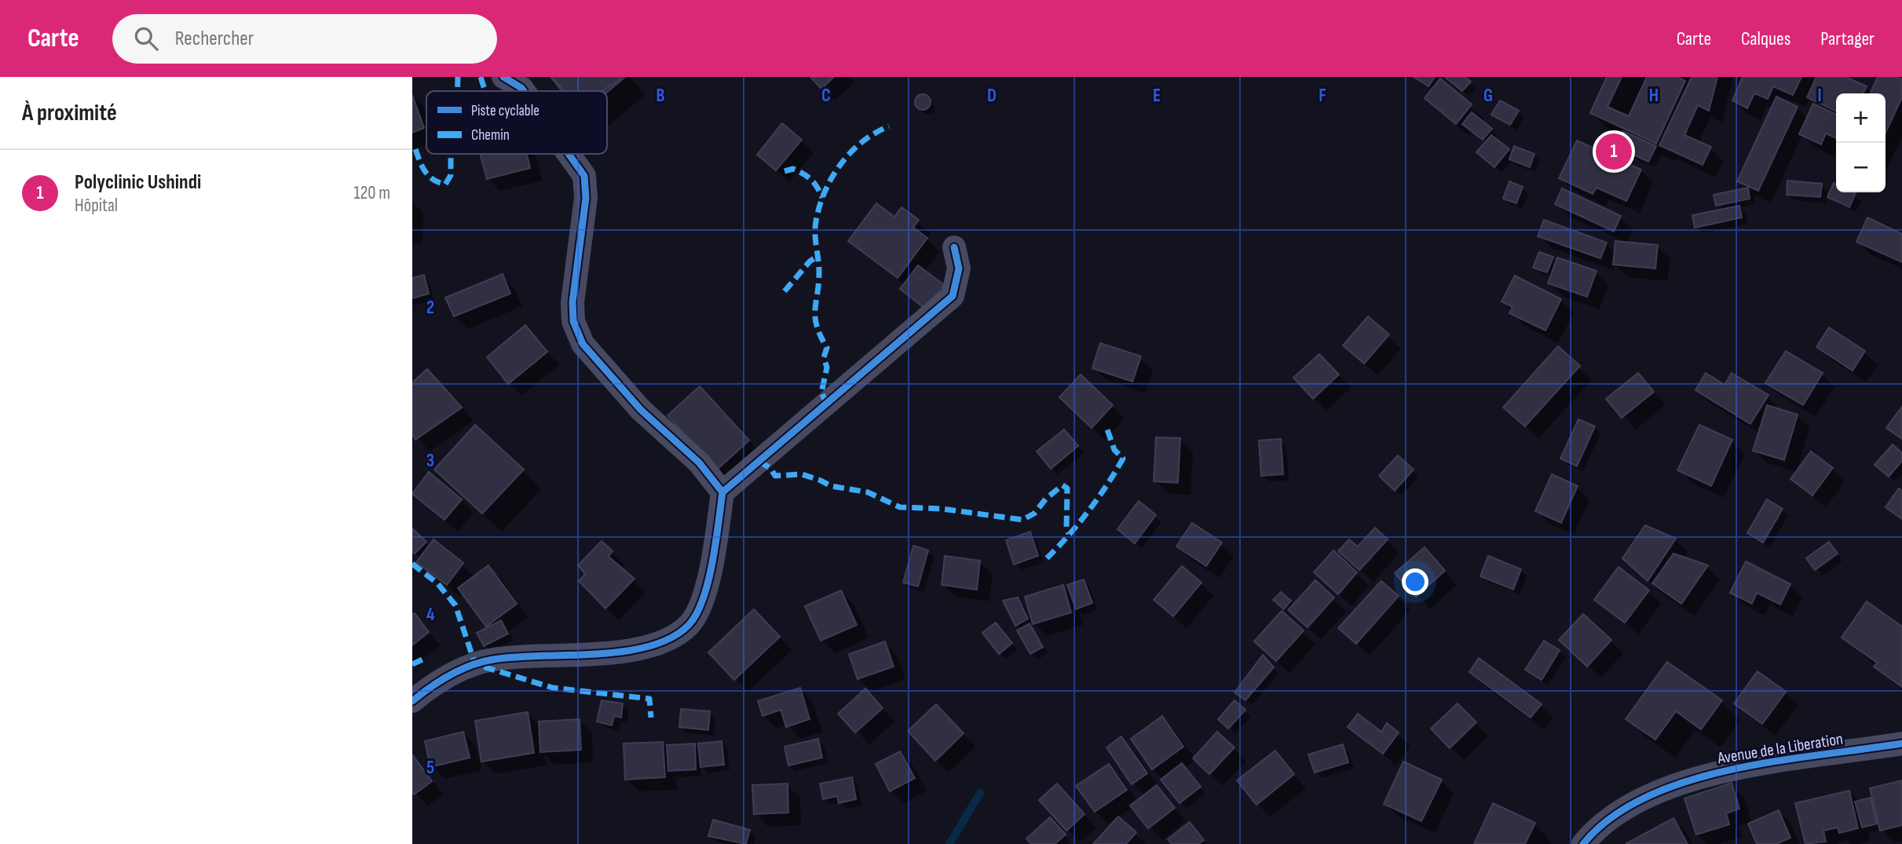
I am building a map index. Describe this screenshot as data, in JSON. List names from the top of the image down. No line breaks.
{"streets":{"street":["Avenue de la Liberation"]},"legend":["Piste cyclable","Chemin"],"page":{"header":"Carte","search":"Rechercher","nav":["Carte","Calques","Partager"],"heading":"À proximité","map_buttons":["+","−"],"pins":"1","list":[{"mark":"1","name":"Polyclinic Ushindi","note":"Hôpital","value":"120 m"}]},"grid":{"columns":["B","C","D","E","F","G","H","I"],"rows":["2","3","4","5"]}}
